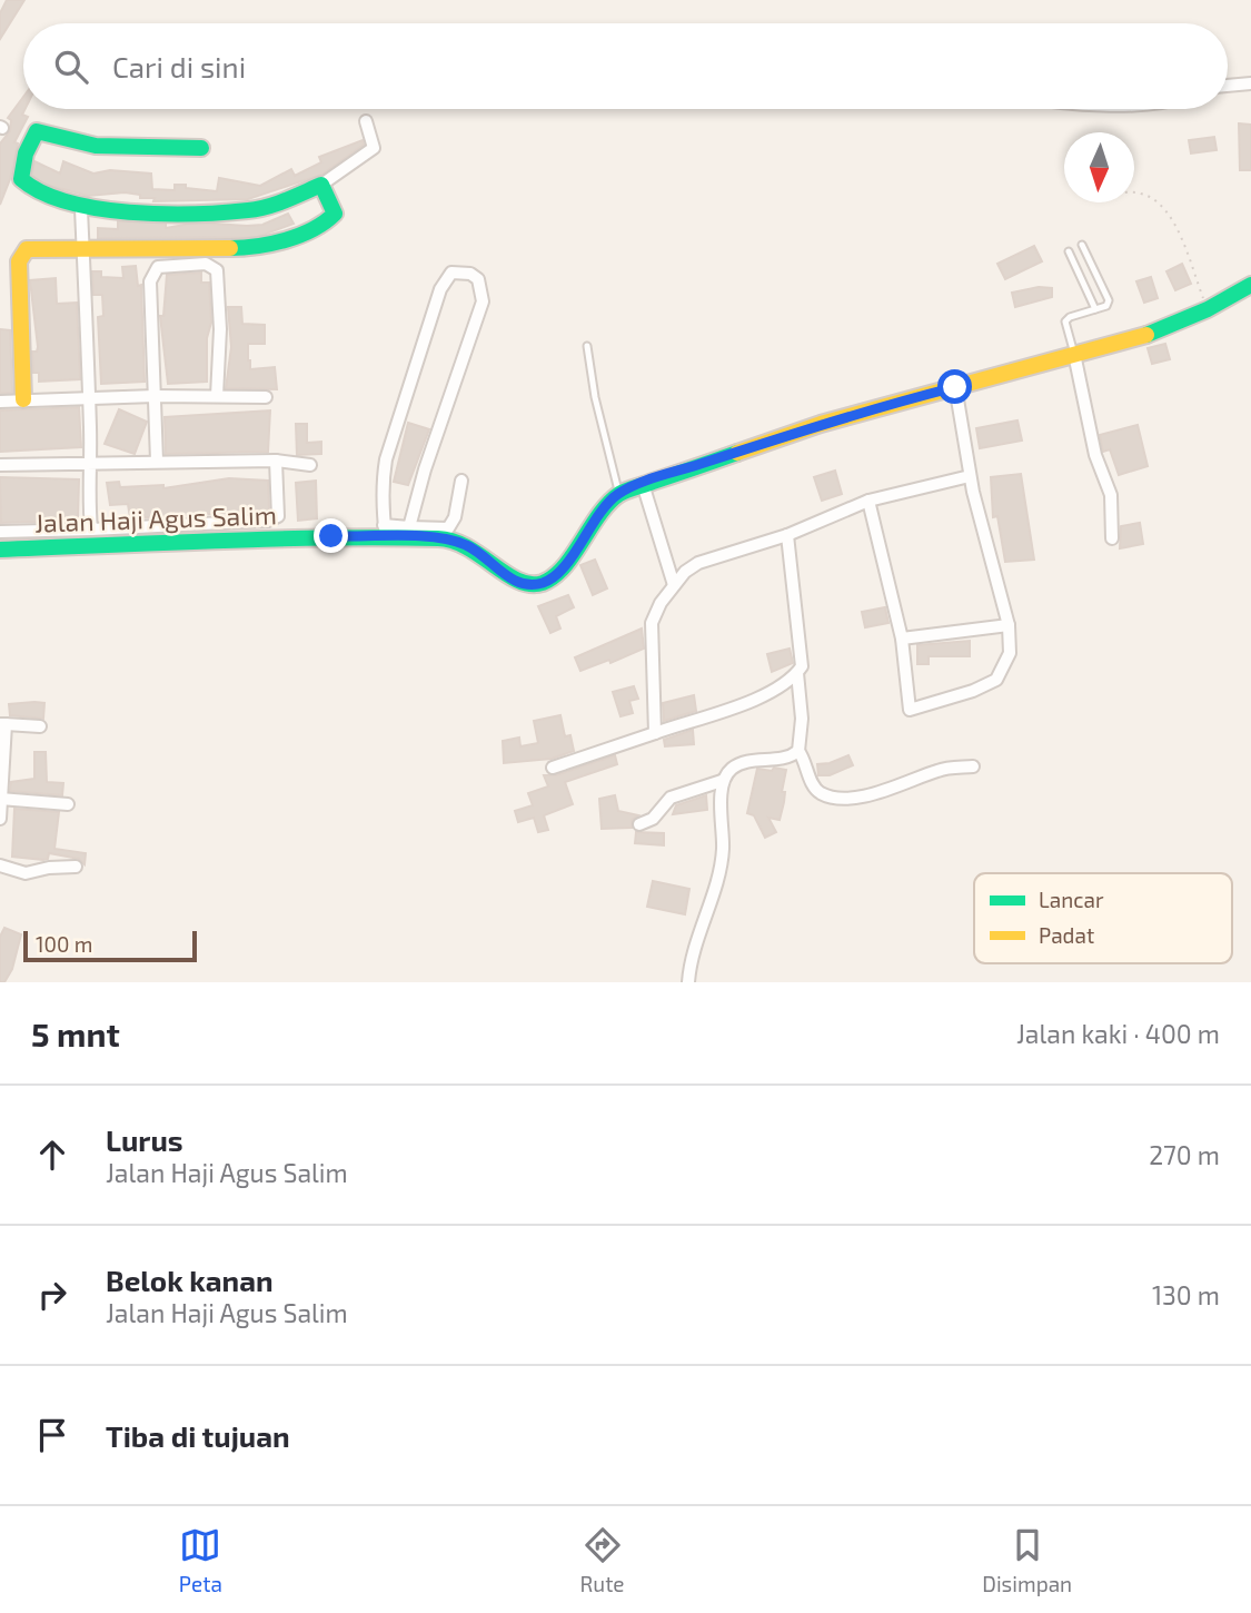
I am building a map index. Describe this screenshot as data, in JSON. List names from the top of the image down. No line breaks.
{"streets":{"street":["Jalan Haji Agus Salim"]},"legend":["Lancar","Padat"],"scale_bar":"100 m","north":"bottom","page":{"search":"Cari di sini","scale":"100 m","heading":["5 mnt","Jalan kaki · 400 m"],"list":[["Lurus","Jalan Haji Agus Salim","270 m"],["Belok kanan","Jalan Haji Agus Salim","130 m"],"Tiba di tujuan"],"nav":["Peta","Rute","Disimpan"]}}
